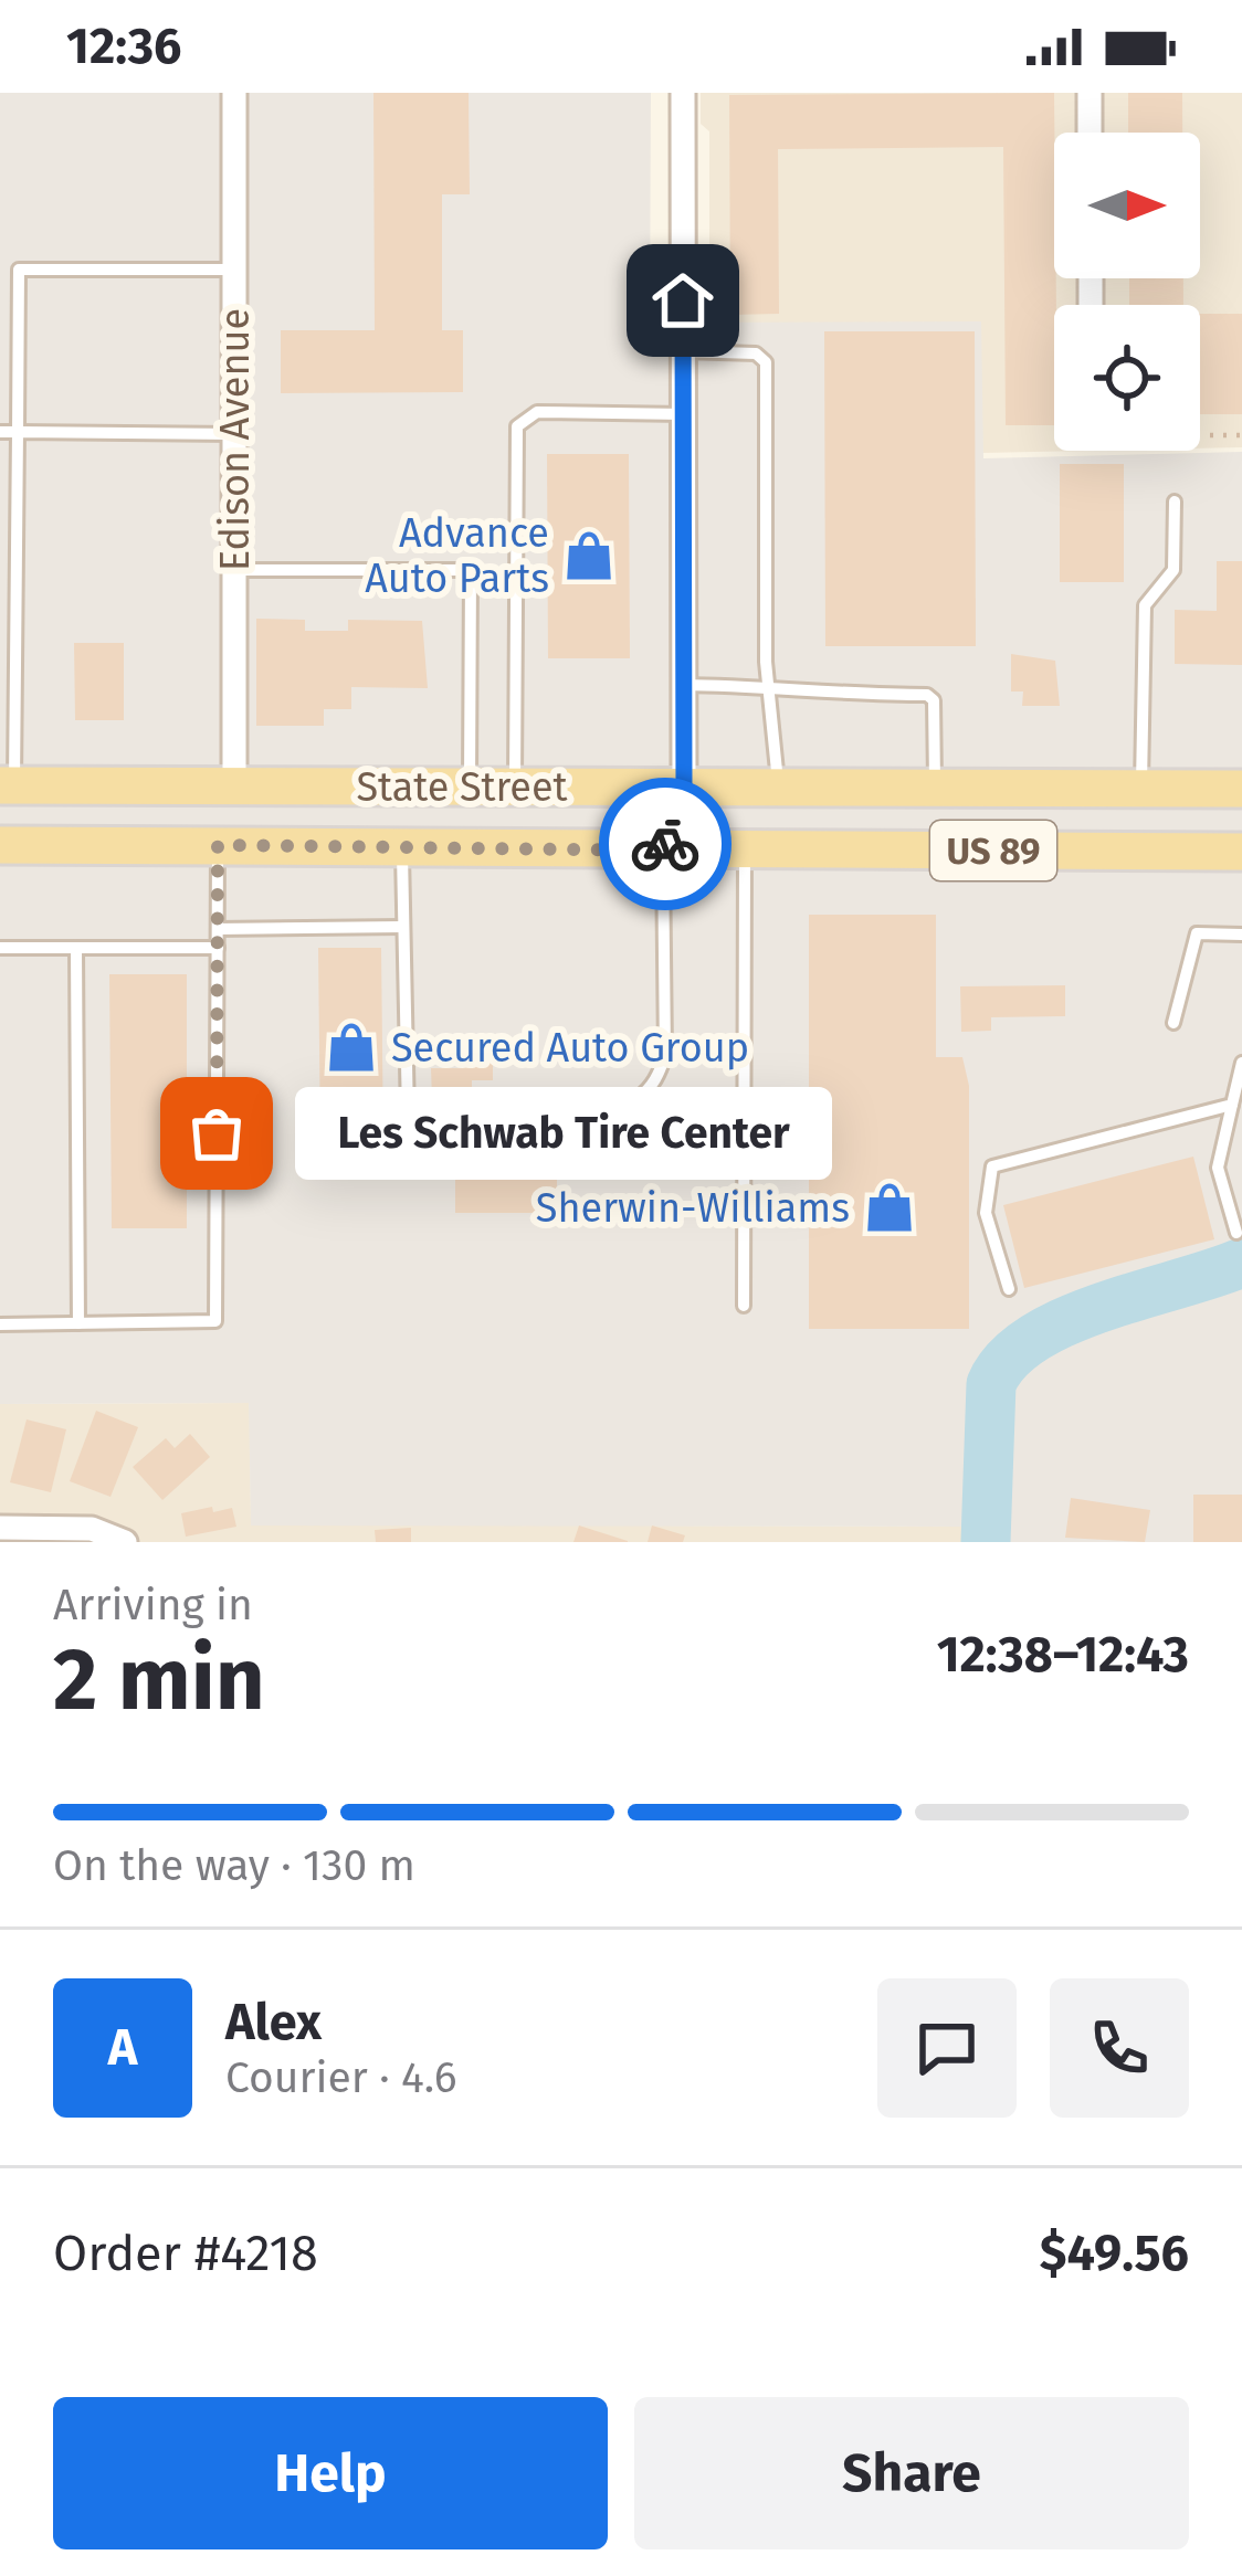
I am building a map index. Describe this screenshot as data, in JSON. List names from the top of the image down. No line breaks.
{"streets":{"main road":["State Street","US 89"],"street":["Edison Avenue"]},"crossings":[["Edison Avenue","State Street"]],"places":{"shop":["Advance Auto Parts","Secured Auto Group","Sherwin-Williams"],"other":["Les Schwab Tire Center"]},"north":"right","page":{"status":"12:36","bubble":"Les Schwab Tire Center","heading":["2 min","Arriving in","12:38–12:43"],"panel":["Alex","Courier · 4.6","Order #4218","$49.56"],"bar":"On the way · 130 m","round":"A","buttons":["Help","Share"]}}
